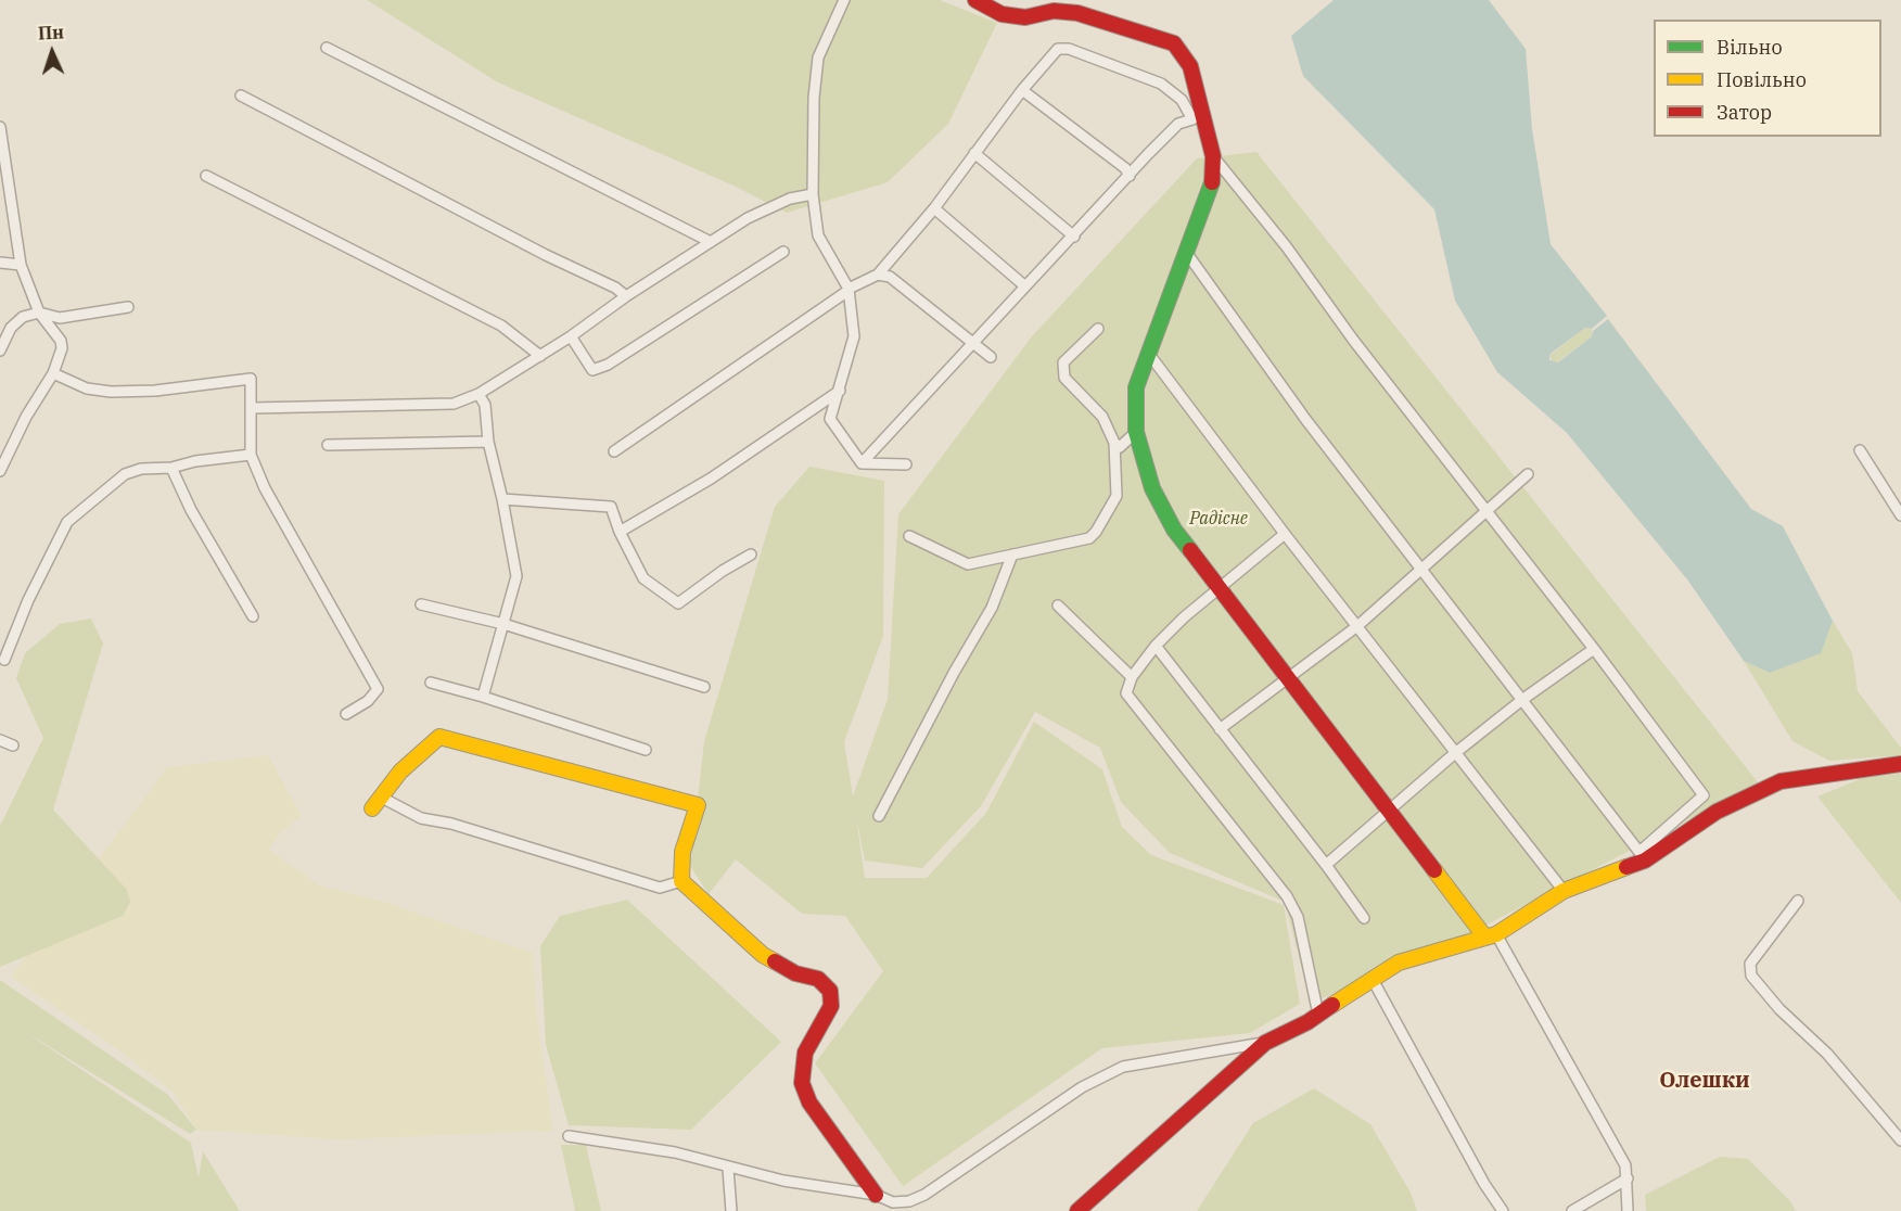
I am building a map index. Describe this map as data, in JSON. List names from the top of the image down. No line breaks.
{"districts":["Олешки"],"parks":["Радісне"],"legend":["Вільно","Повільно","Затор"],"north":"top"}
